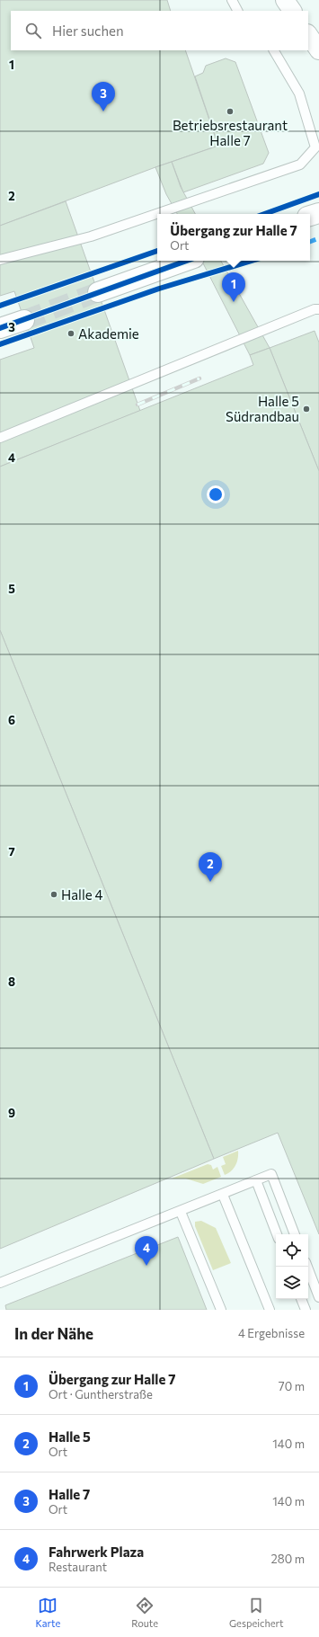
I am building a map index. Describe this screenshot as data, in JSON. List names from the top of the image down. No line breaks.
{"places":["Betriebsrestaurant Halle 7","Akademie","Halle 5 Südrandbau","Halle 4"],"page":{"search":"Hier suchen","pins":["3","1","2","4"],"popup":["Übergang zur Halle 7","Ort"],"heading":["In der Nähe","4 Ergebnisse"],"list":[{"mark":"1","name":"Übergang zur Halle 7","note":"Ort · Guntherstraße","value":"70 m"},{"mark":"2","name":"Halle 5","note":"Ort","value":"140 m"},{"mark":"3","name":"Halle 7","note":"Ort","value":"140 m"},{"mark":"4","name":"Fahrwerk Plaza","note":"Restaurant","value":"280 m"}],"nav":["Karte","Route","Gespeichert"]},"grid":{"rows":["1","2","3","4","5","6","7","8","9"]}}
